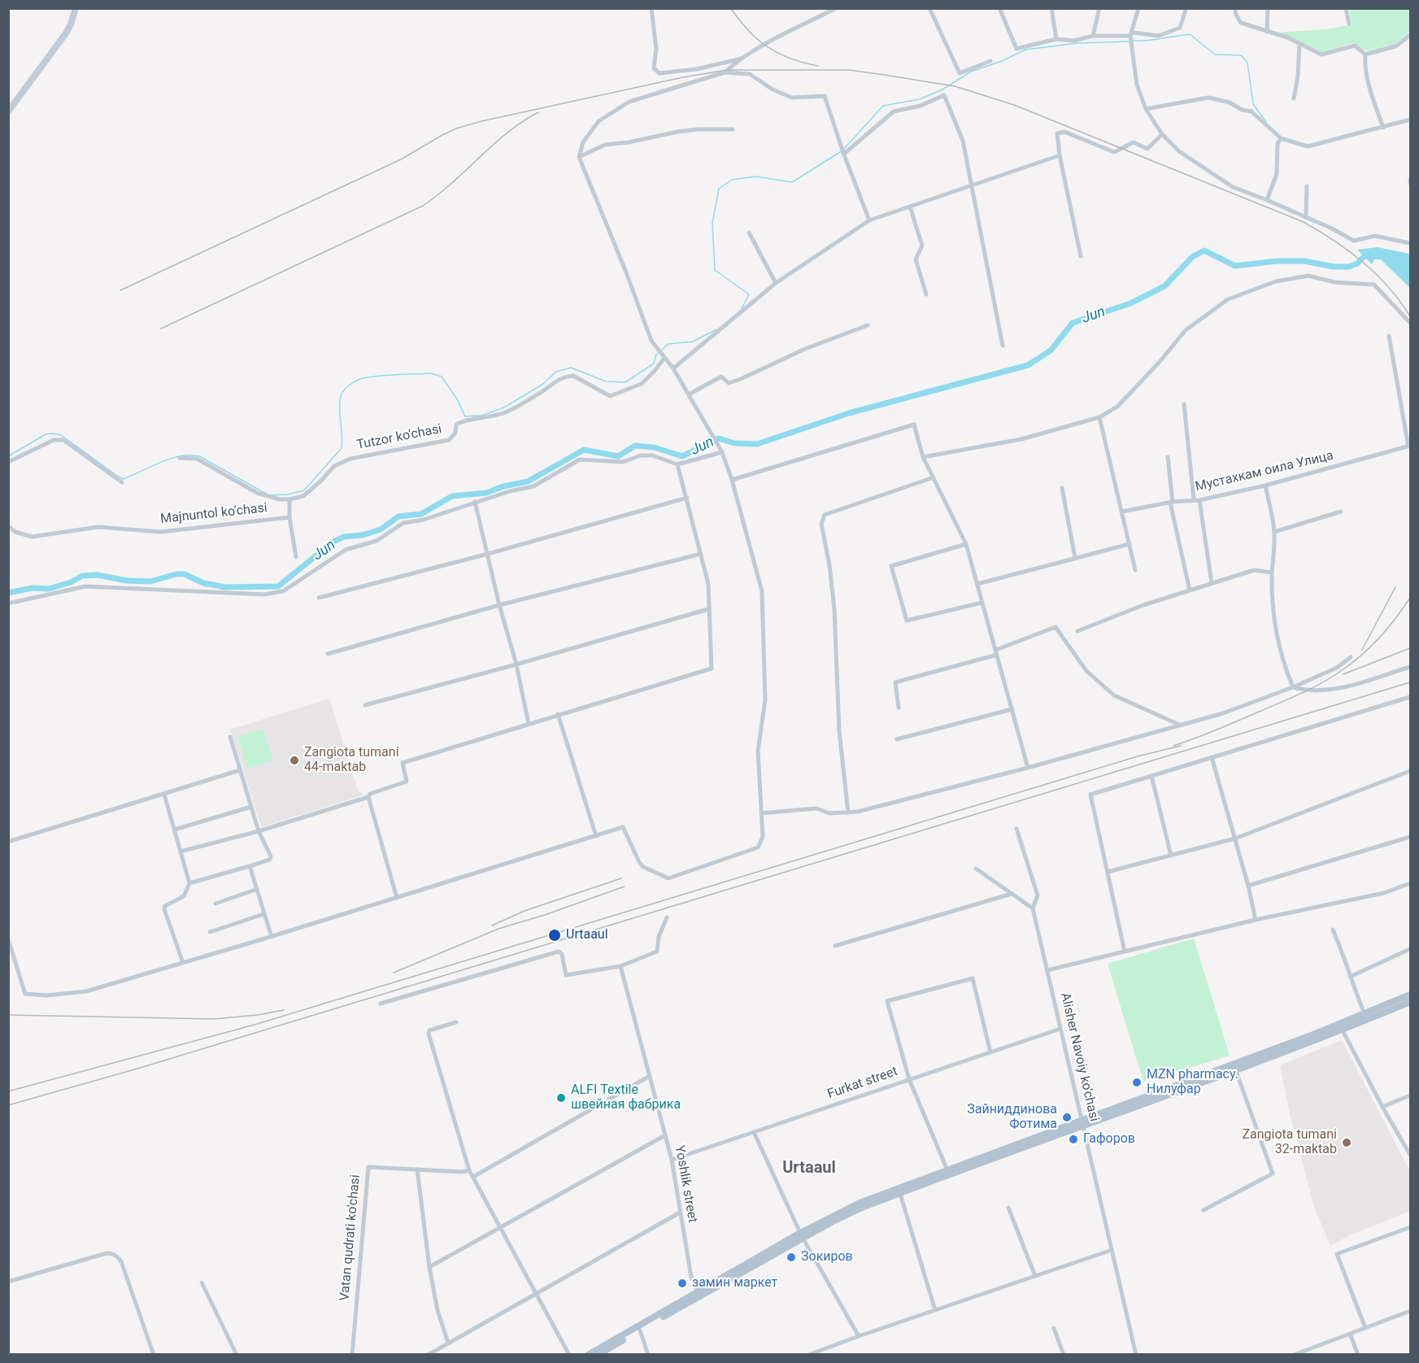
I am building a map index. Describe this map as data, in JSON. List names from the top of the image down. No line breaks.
{"streets":{"street":["Tutzor ko‘chasi","Мустахкам оила Улица","Majnuntol ko‘chasi","Alisher Navoiy ko'chasi","Furkat street","Yoshlik street","Vatan qudrati ko'chasi"]},"crossings":[["Alisher Navoiy ko'chasi","Furkat street"],["Furkat street","Yoshlik street"]],"districts":["Urtaaul"],"water":["Jun"],"places":["Zangiota tumani 44-maktab","Urtaaul","MZN pharmacy. Нилуфар","ALFI Textile швейная фабрика","Зайниддинова Фотима","Гафоров","Zangiota tumani 32-maktab","Зокиров","замин маркет"]}
